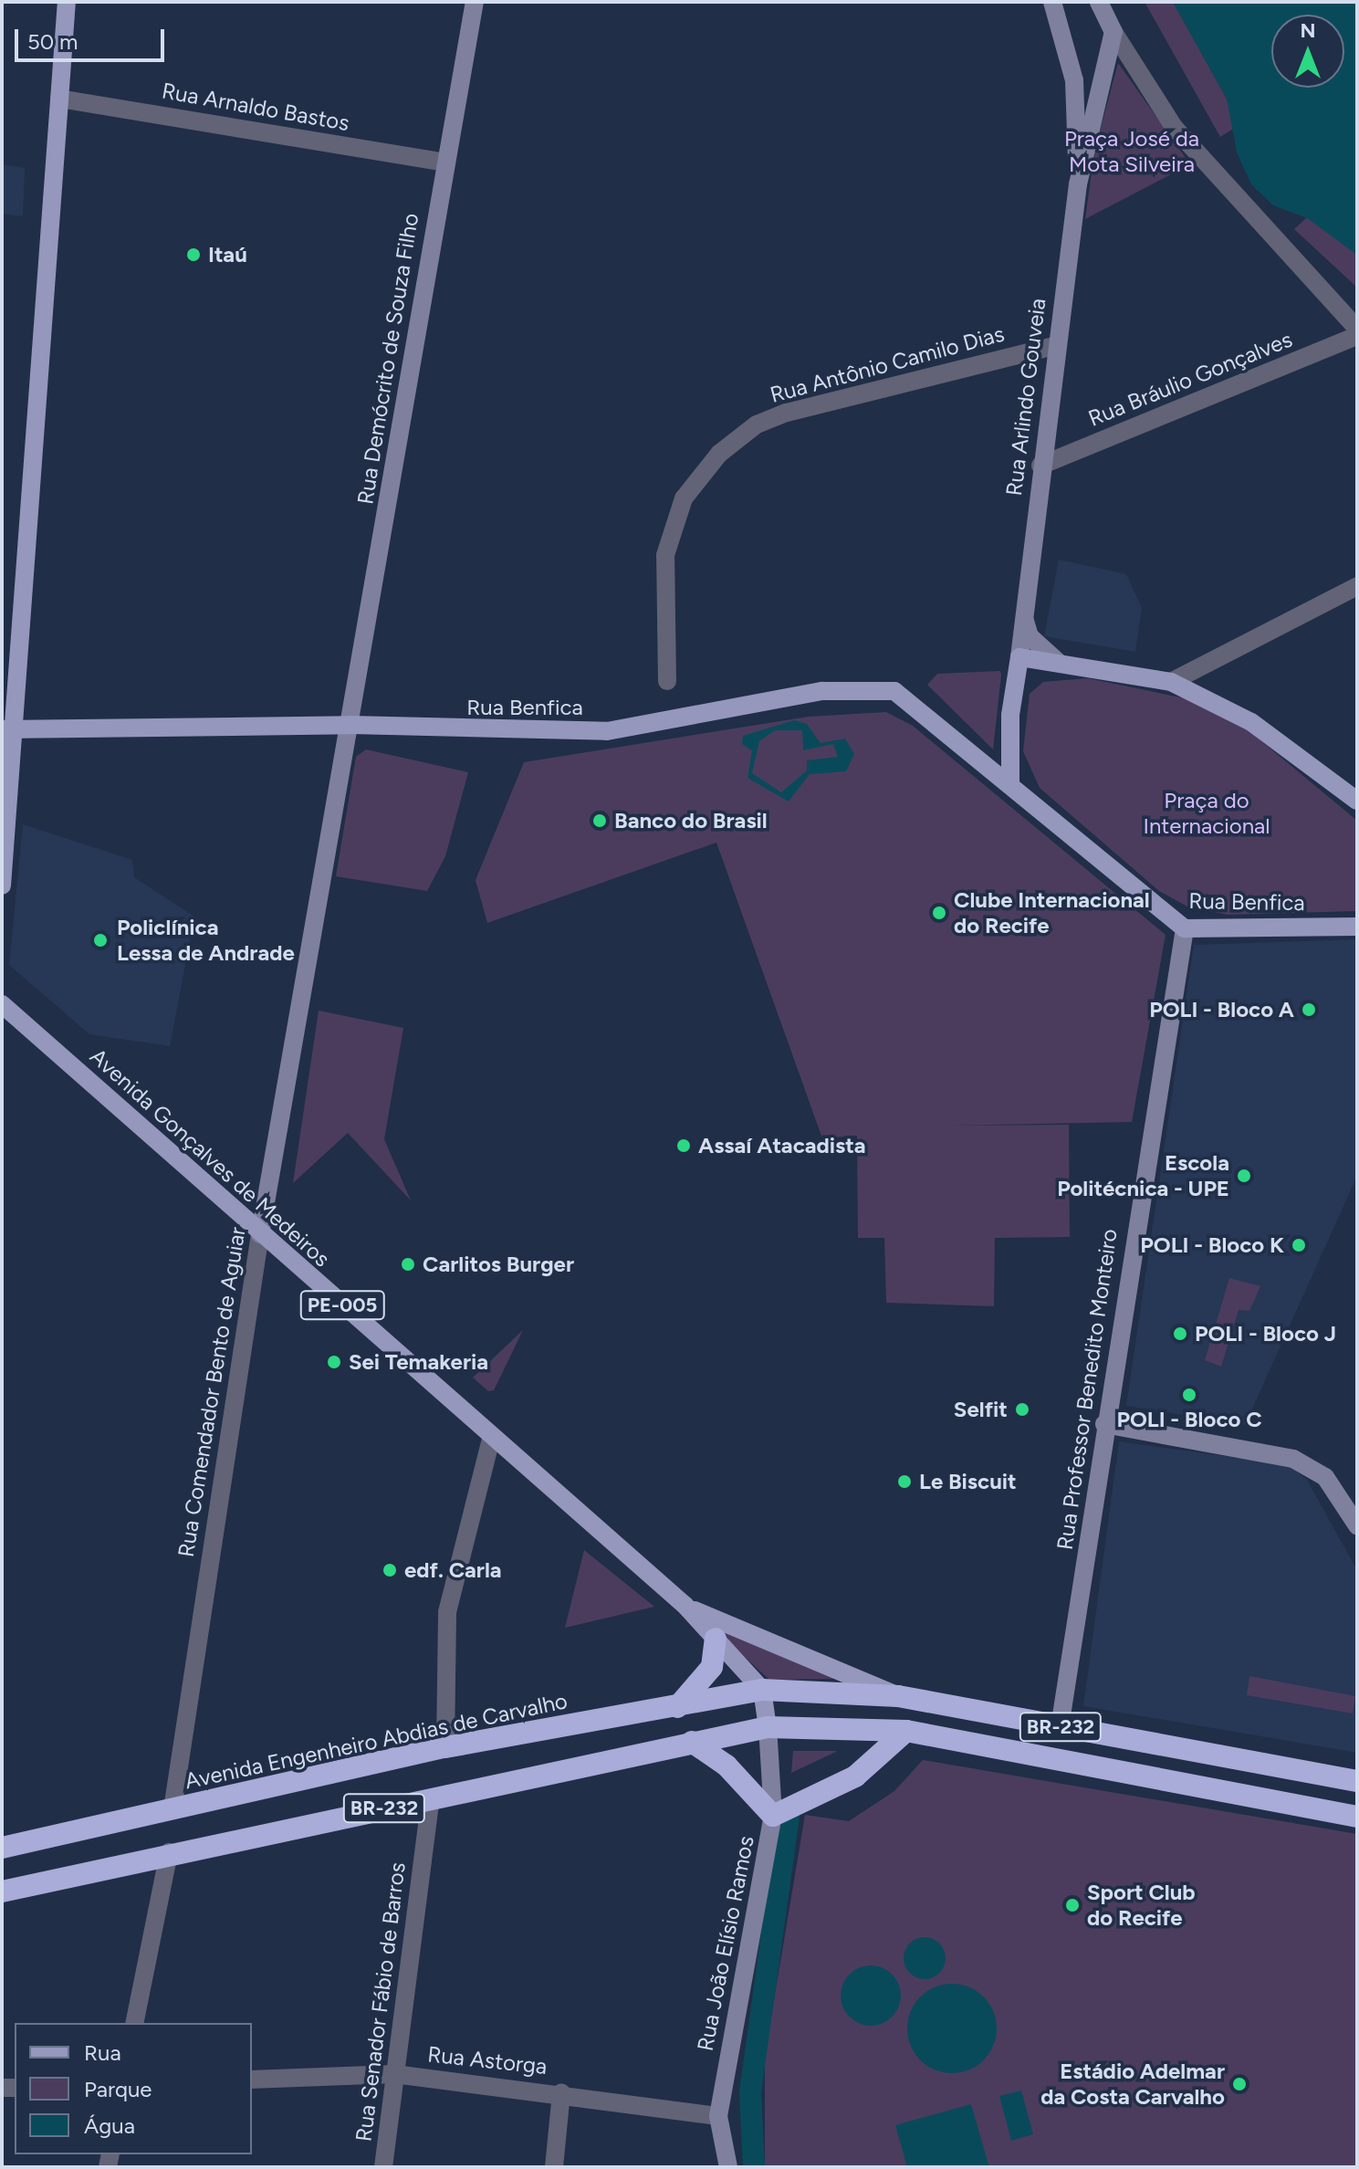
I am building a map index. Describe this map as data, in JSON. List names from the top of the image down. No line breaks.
{"streets":{"highway":["BR-232","Avenida Engenheiro Abdias de Carvalho"],"main road":["Rua Benfica","Avenida Gonçalves de Medeiros","PE-005"],"street":["Rua Arnaldo Bastos","Rua Demócrito de Souza Filho","Rua Antônio Camilo Dias","Rua Bráulio Gonçalves","Rua Arlindo Gouveia","Rua Professor Benedito Monteiro","Rua Comendador Bento de Aguiar","Rua João Elísio Ramos","Rua Senador Fábio de Barros","Rua Astorga"]},"crossings":[["Rua Arnaldo Bastos","Rua Demócrito de Souza Filho"],["Rua Demócrito de Souza Filho","Rua Benfica"],["Rua Demócrito de Souza Filho","Rua Comendador Bento de Aguiar"],["Rua Antônio Camilo Dias","Rua Arlindo Gouveia"],["Rua Bráulio Gonçalves","Rua Arlindo Gouveia"],["Rua Benfica","Rua Professor Benedito Monteiro"],["Rua Benfica","Rua Comendador Bento de Aguiar"],["Avenida Gonçalves de Medeiros","Rua Comendador Bento de Aguiar"],["Avenida Gonçalves de Medeiros","BR-232"],["Avenida Gonçalves de Medeiros","Avenida Engenheiro Abdias de Carvalho"],["Rua Professor Benedito Monteiro","BR-232"],["Rua Comendador Bento de Aguiar","Avenida Engenheiro Abdias de Carvalho"],["BR-232","Avenida Engenheiro Abdias de Carvalho"],["BR-232","Rua João Elísio Ramos"],["BR-232","Rua Senador Fábio de Barros"],["Rua João Elísio Ramos","Rua Astorga"],["Rua Senador Fábio de Barros","Rua Astorga"]],"parks":["Praça José da Mota Silveira","Praça do Internacional"],"places":["Itaú","Banco do Brasil","Clube Internacional do Recife","Policlínica Lessa de Andrade","POLI - Bloco A","Assaí Atacadista","Escola Politécnica - UPE","POLI - Bloco K","Carlitos Burger","POLI - Bloco J","Sei Temakeria","POLI - Bloco C","Selfit","Le Biscuit","edf. Carla","Sport Club do Recife","Estádio Adelmar da Costa Carvalho"],"legend":["Rua","Parque","Água"],"scale_bar":"50 m","north":"top"}
